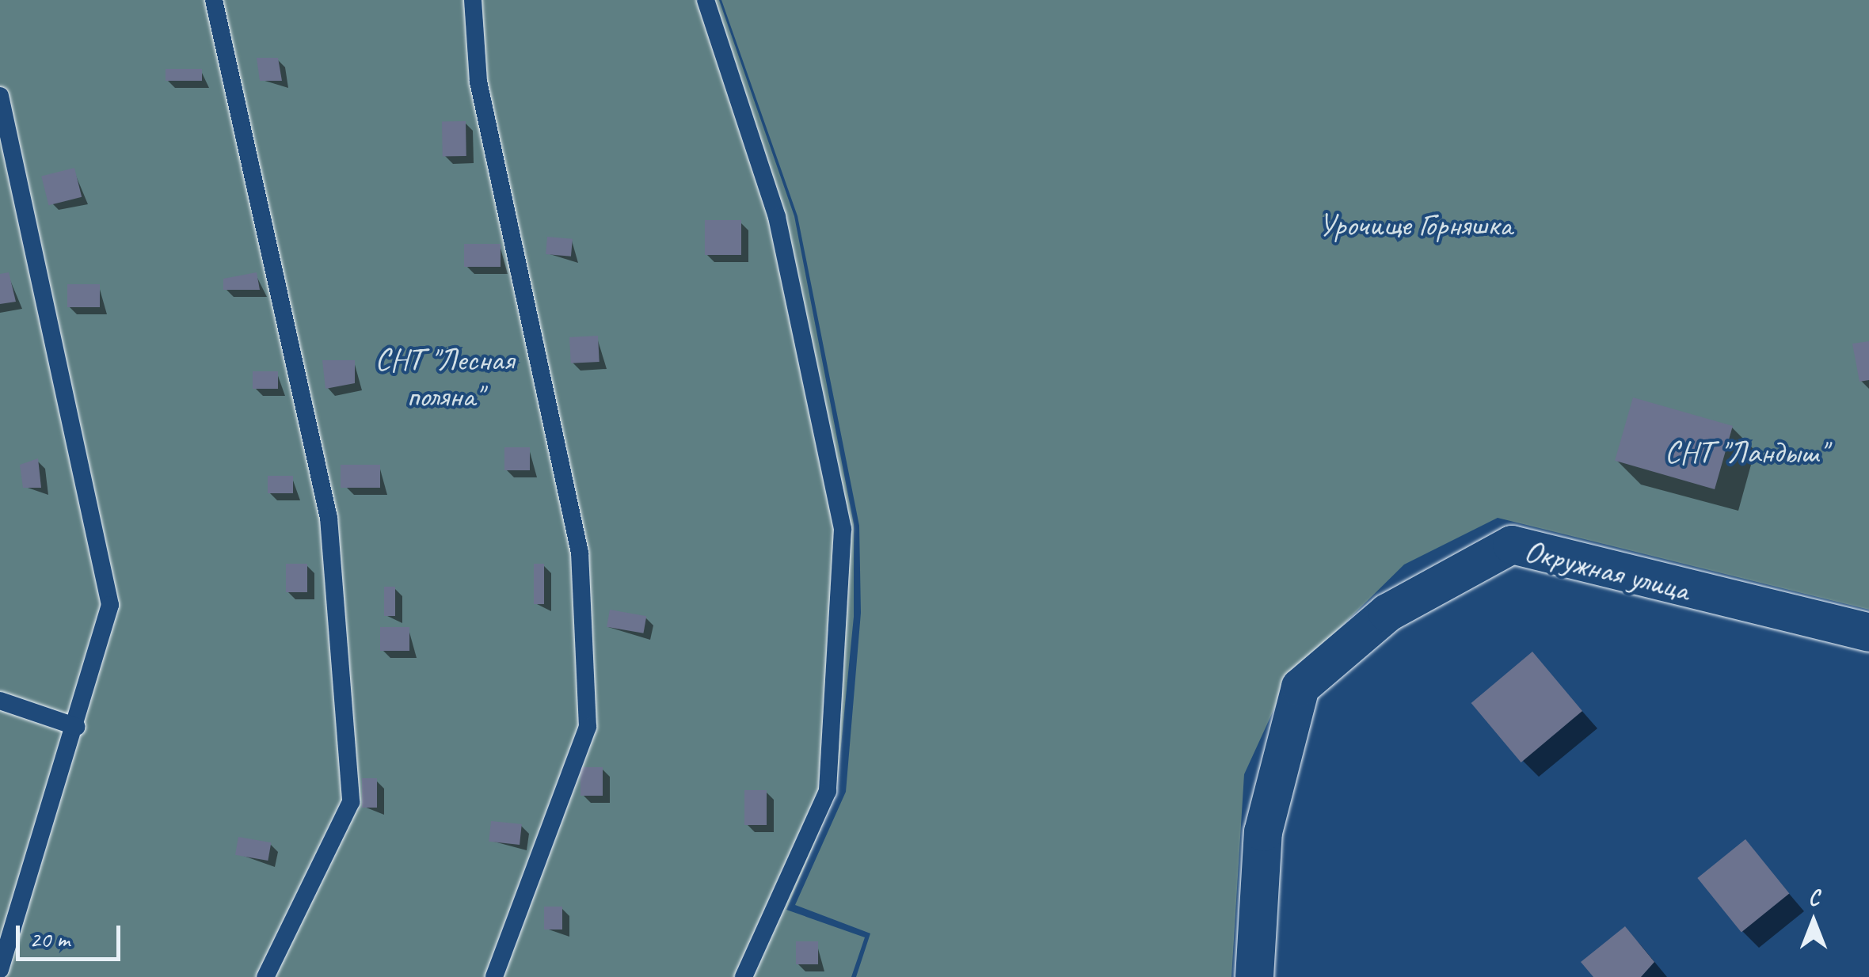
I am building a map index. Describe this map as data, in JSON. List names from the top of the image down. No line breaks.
{"streets":{"street":["Окружная улица"]},"parks":["Урочище Горняшка","СНТ \"Лесная поляна\"","СНТ \"Ландыш\""],"scale_bar":"20 m","north":"top"}
